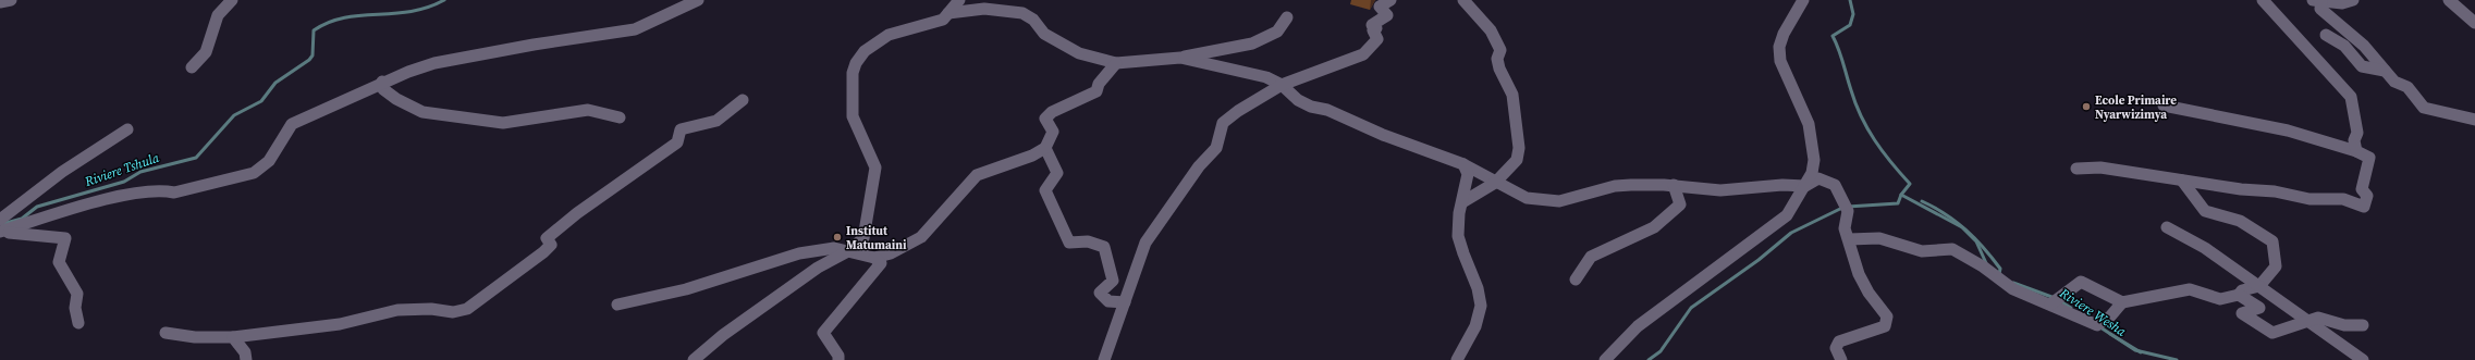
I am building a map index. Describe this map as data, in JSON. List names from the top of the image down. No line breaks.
{"water":["Riviere Tshula","Riviere Wesha"],"places":["Ecole Primaire Nyarwizimya","Institut Matumaini"]}
